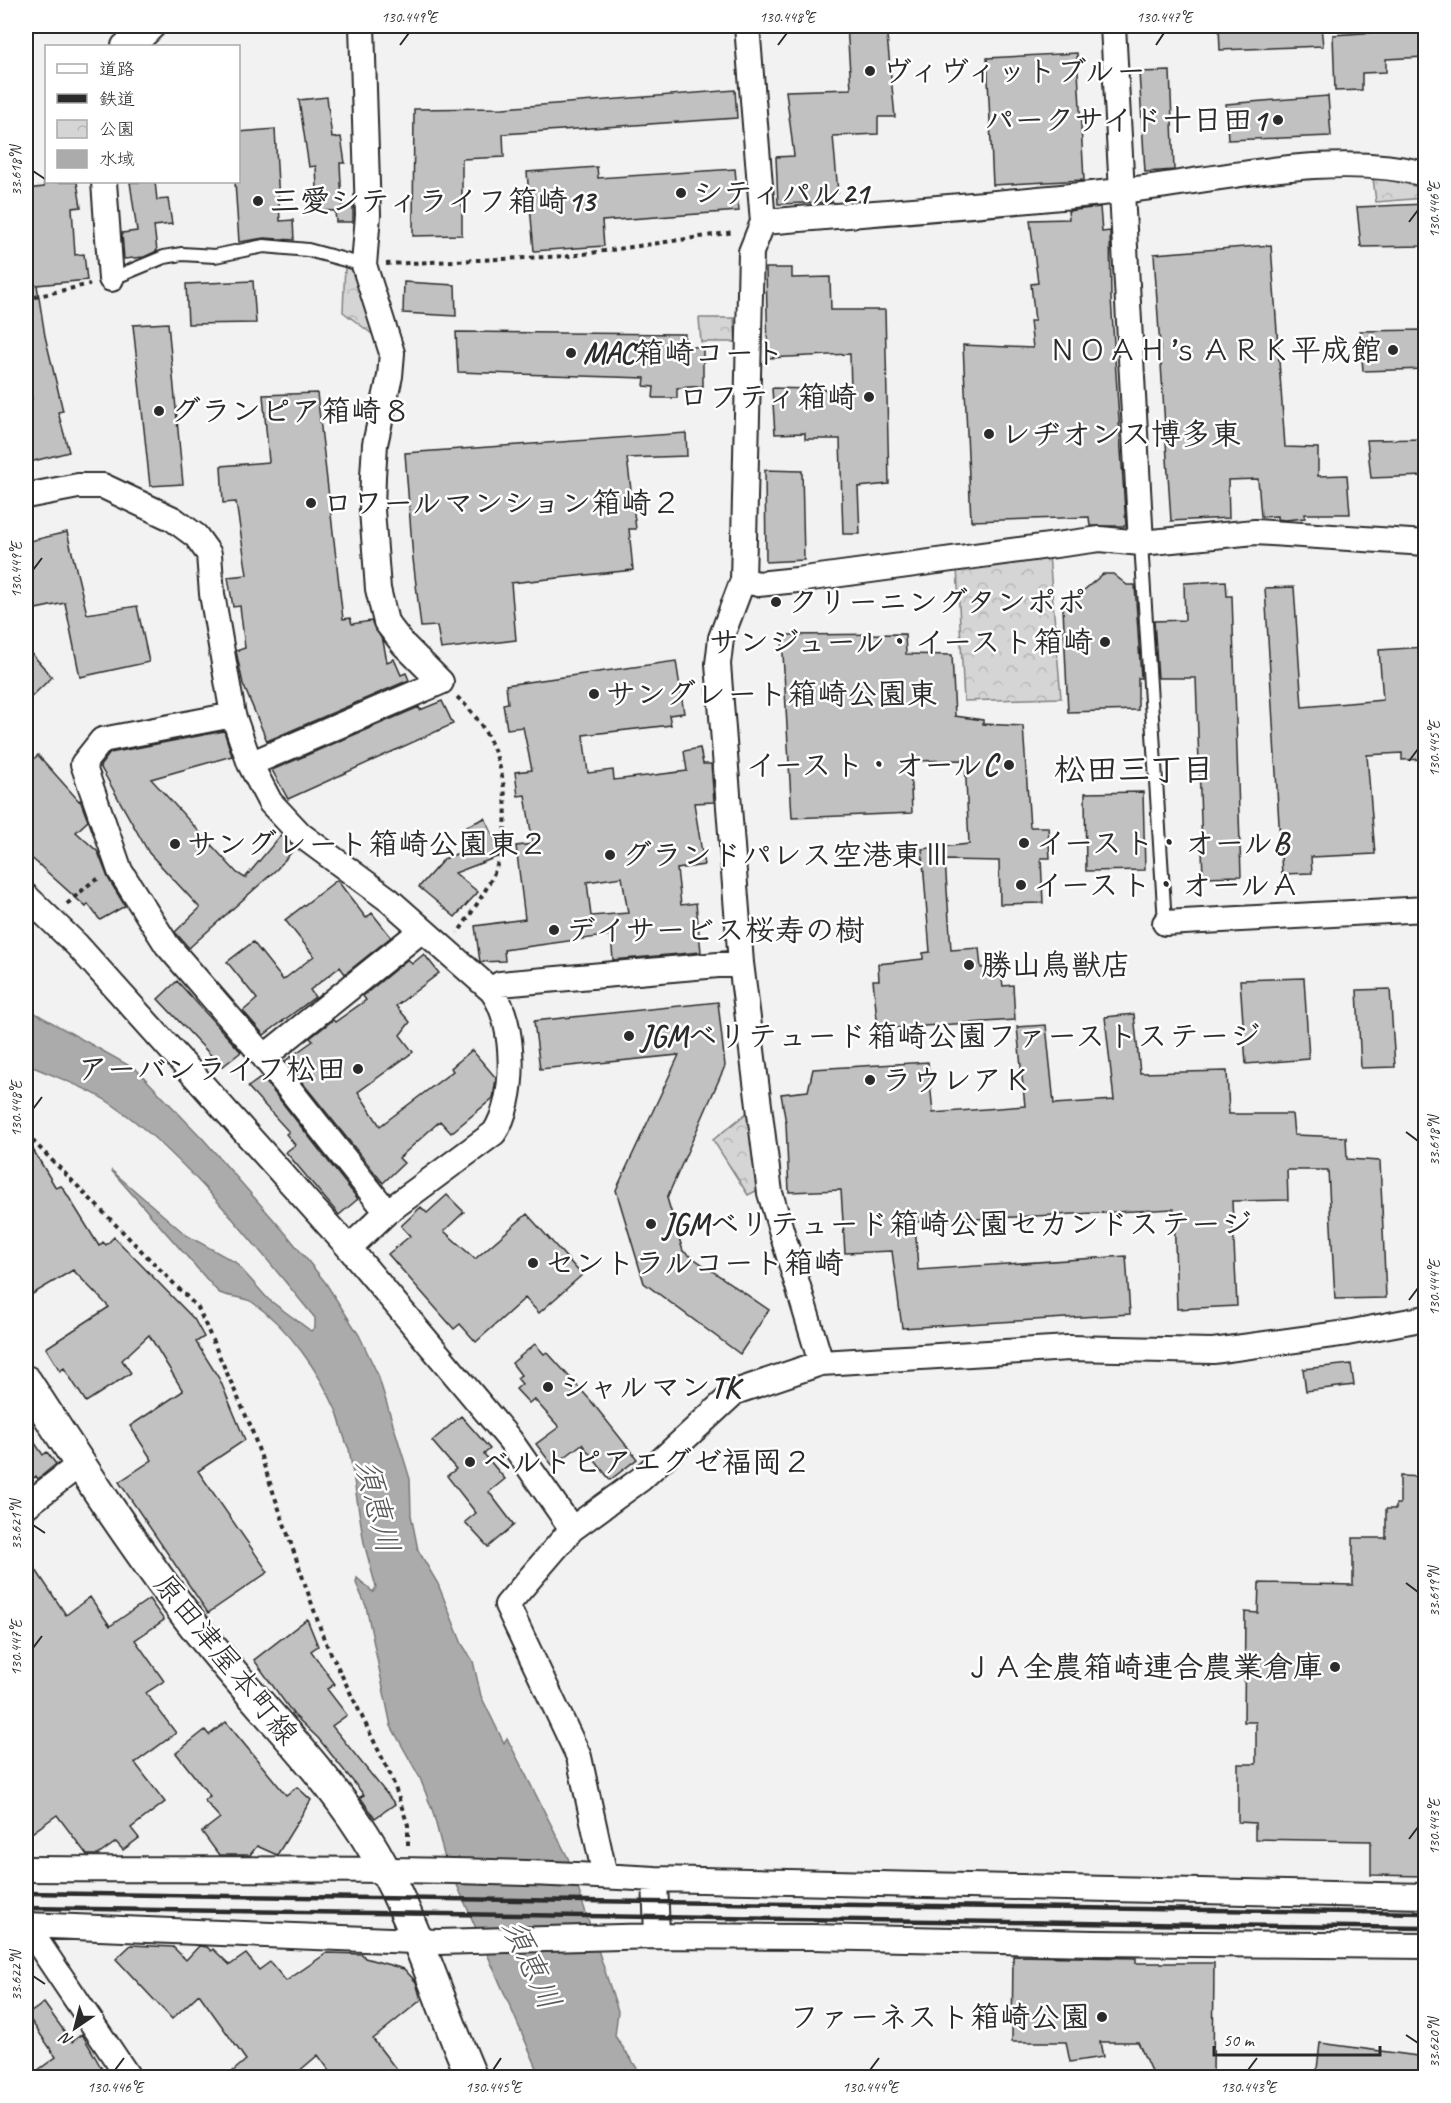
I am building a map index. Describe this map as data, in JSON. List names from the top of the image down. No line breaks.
{"streets":{"street":["原田津屋本町線"]},"districts":["松田三丁目"],"water":["須恵川"],"places":["ヴィヴィットブルー","パークサイド十日田1","シティパル21","三愛シティライフ箱崎13","ＮＯＡＨ’ｓＡＲＫ平成館","MAC箱崎コート","ロフティ箱崎","グランピア箱崎８","レヂオンス博多東","ロワールマンション箱崎２","クリーニングタンポポ","サンジュール・イースト箱崎","サングレート箱崎公園東","イースト・オールC","イースト・オールB","サングレート箱崎公園東２","グランドパレス空港東Ⅲ","イースト・オールＡ","デイサービス桜寿の樹","勝山鳥獣店","JGMベリテュード箱崎公園ファーストステージ","アーバンライフ松田","ラウレアＫ","JGMベリテュード箱崎公園セカンドステージ","セントラルコート箱崎","シャルマンTK","ベルトピアエグゼ福岡２","ＪＡ全農箱崎連合農業倉庫","ファーネスト箱崎公園"],"legend":["道路","鉄道","公園","水域"],"scale_bar":"50 m","north":"bottom left","coordinates":["130.449°E","130.448°E","130.447°E","33.618°N","130.446°E","130.445°E","130.444°E","33.621°N","33.619°N","130.443°E","33.622°N","33.620°N"]}
